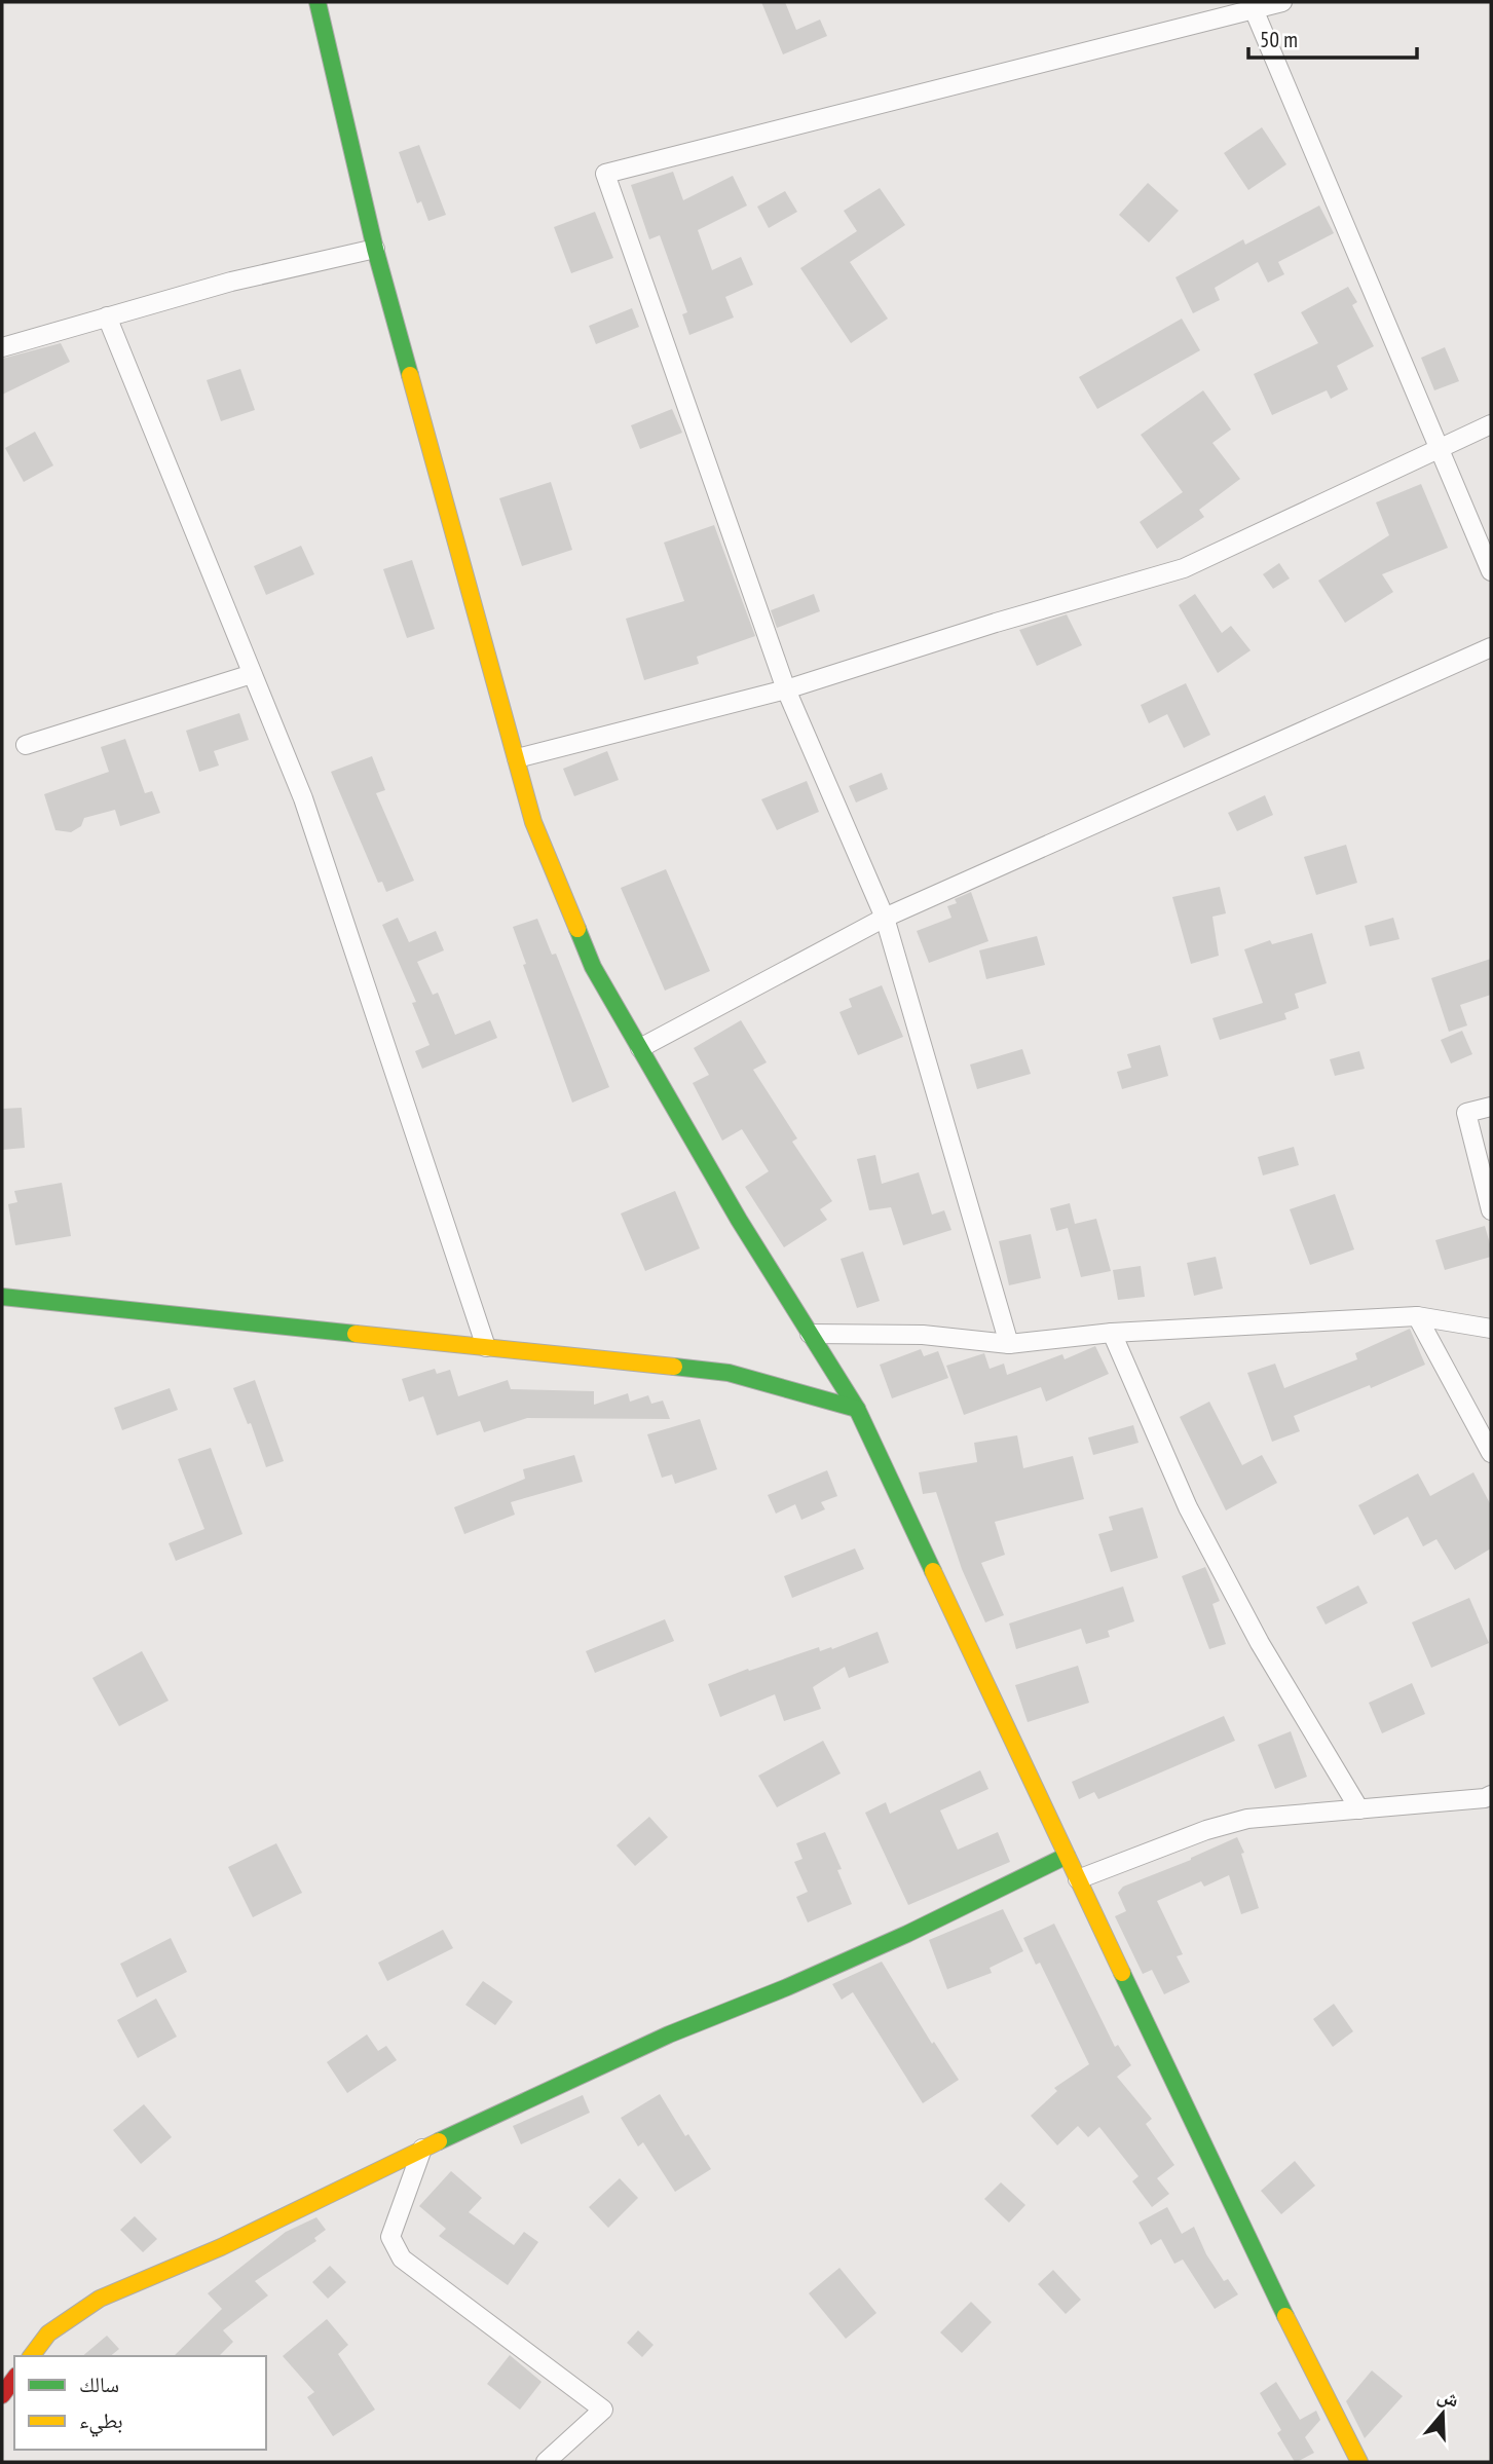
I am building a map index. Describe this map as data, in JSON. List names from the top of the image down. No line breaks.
{"legend":["سالك","بطيء"],"scale_bar":"50 m","north":"top"}
